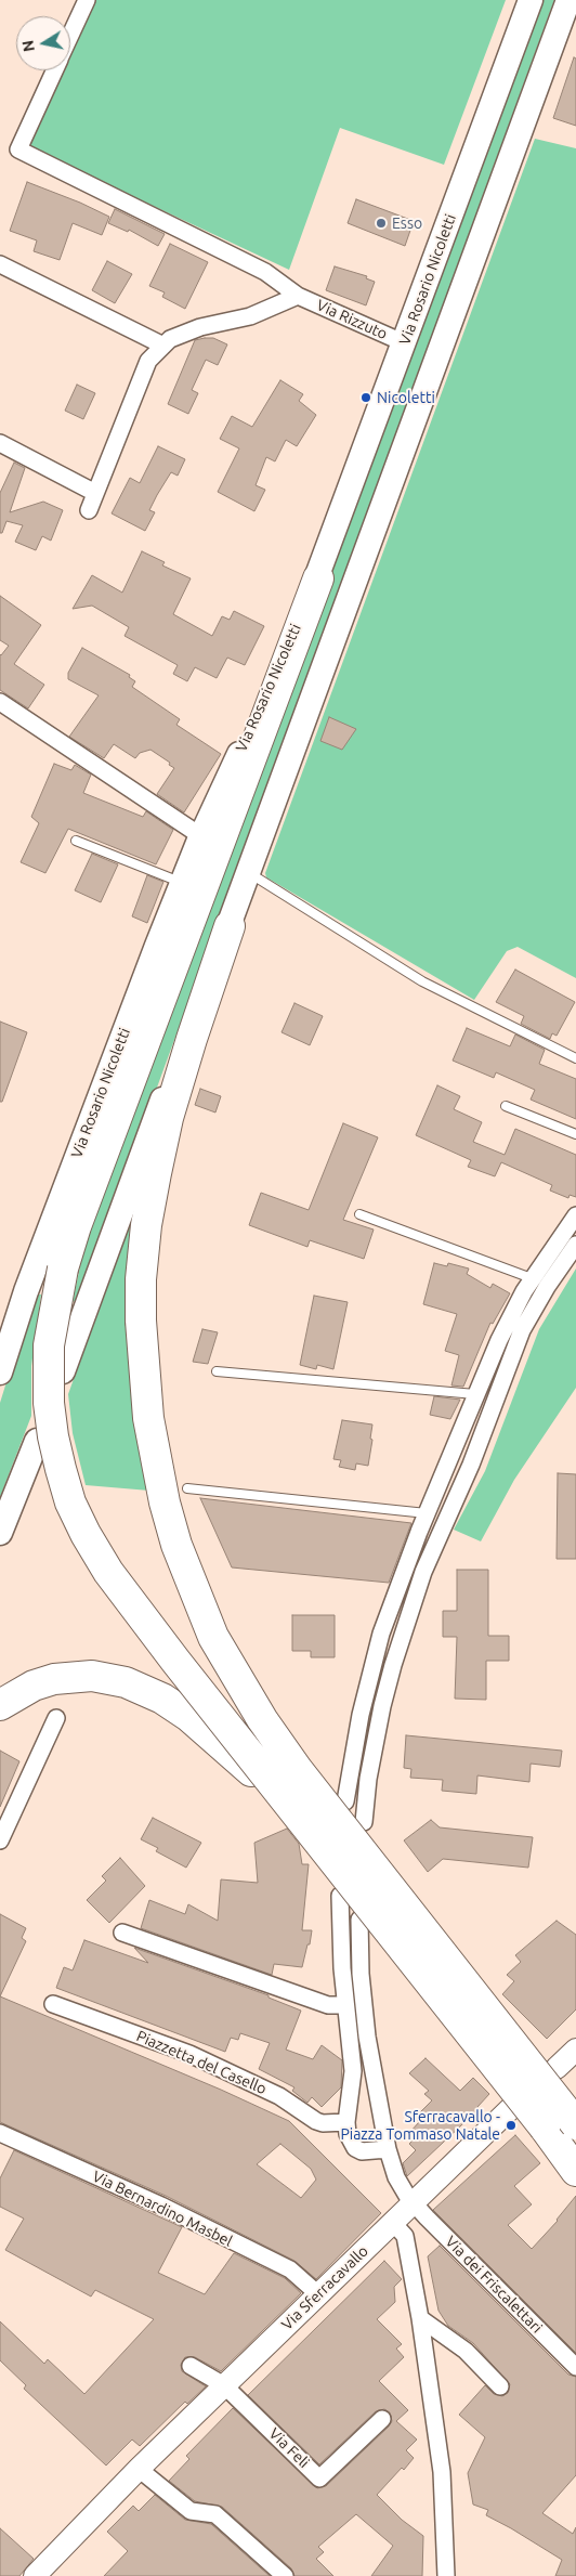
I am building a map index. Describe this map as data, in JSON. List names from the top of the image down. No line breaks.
{"streets":{"main road":["Via Rosario Nicoletti"],"street":["Via Rizzuto","Piazzetta del Casello","Via Bernardino Masbel","Via dei Friscalettari","Via Sferracavallo","Via Feli"]},"crossings":[["Via Rosario Nicoletti","Via Rizzuto"],["Via Bernardino Masbel","Via Sferracavallo"],["Via dei Friscalettari","Via Sferracavallo"],["Via Sferracavallo","Via Feli"]],"places":["Esso","Nicoletti","Sferracavallo - Piazza Tommaso Natale"],"north":"left"}
